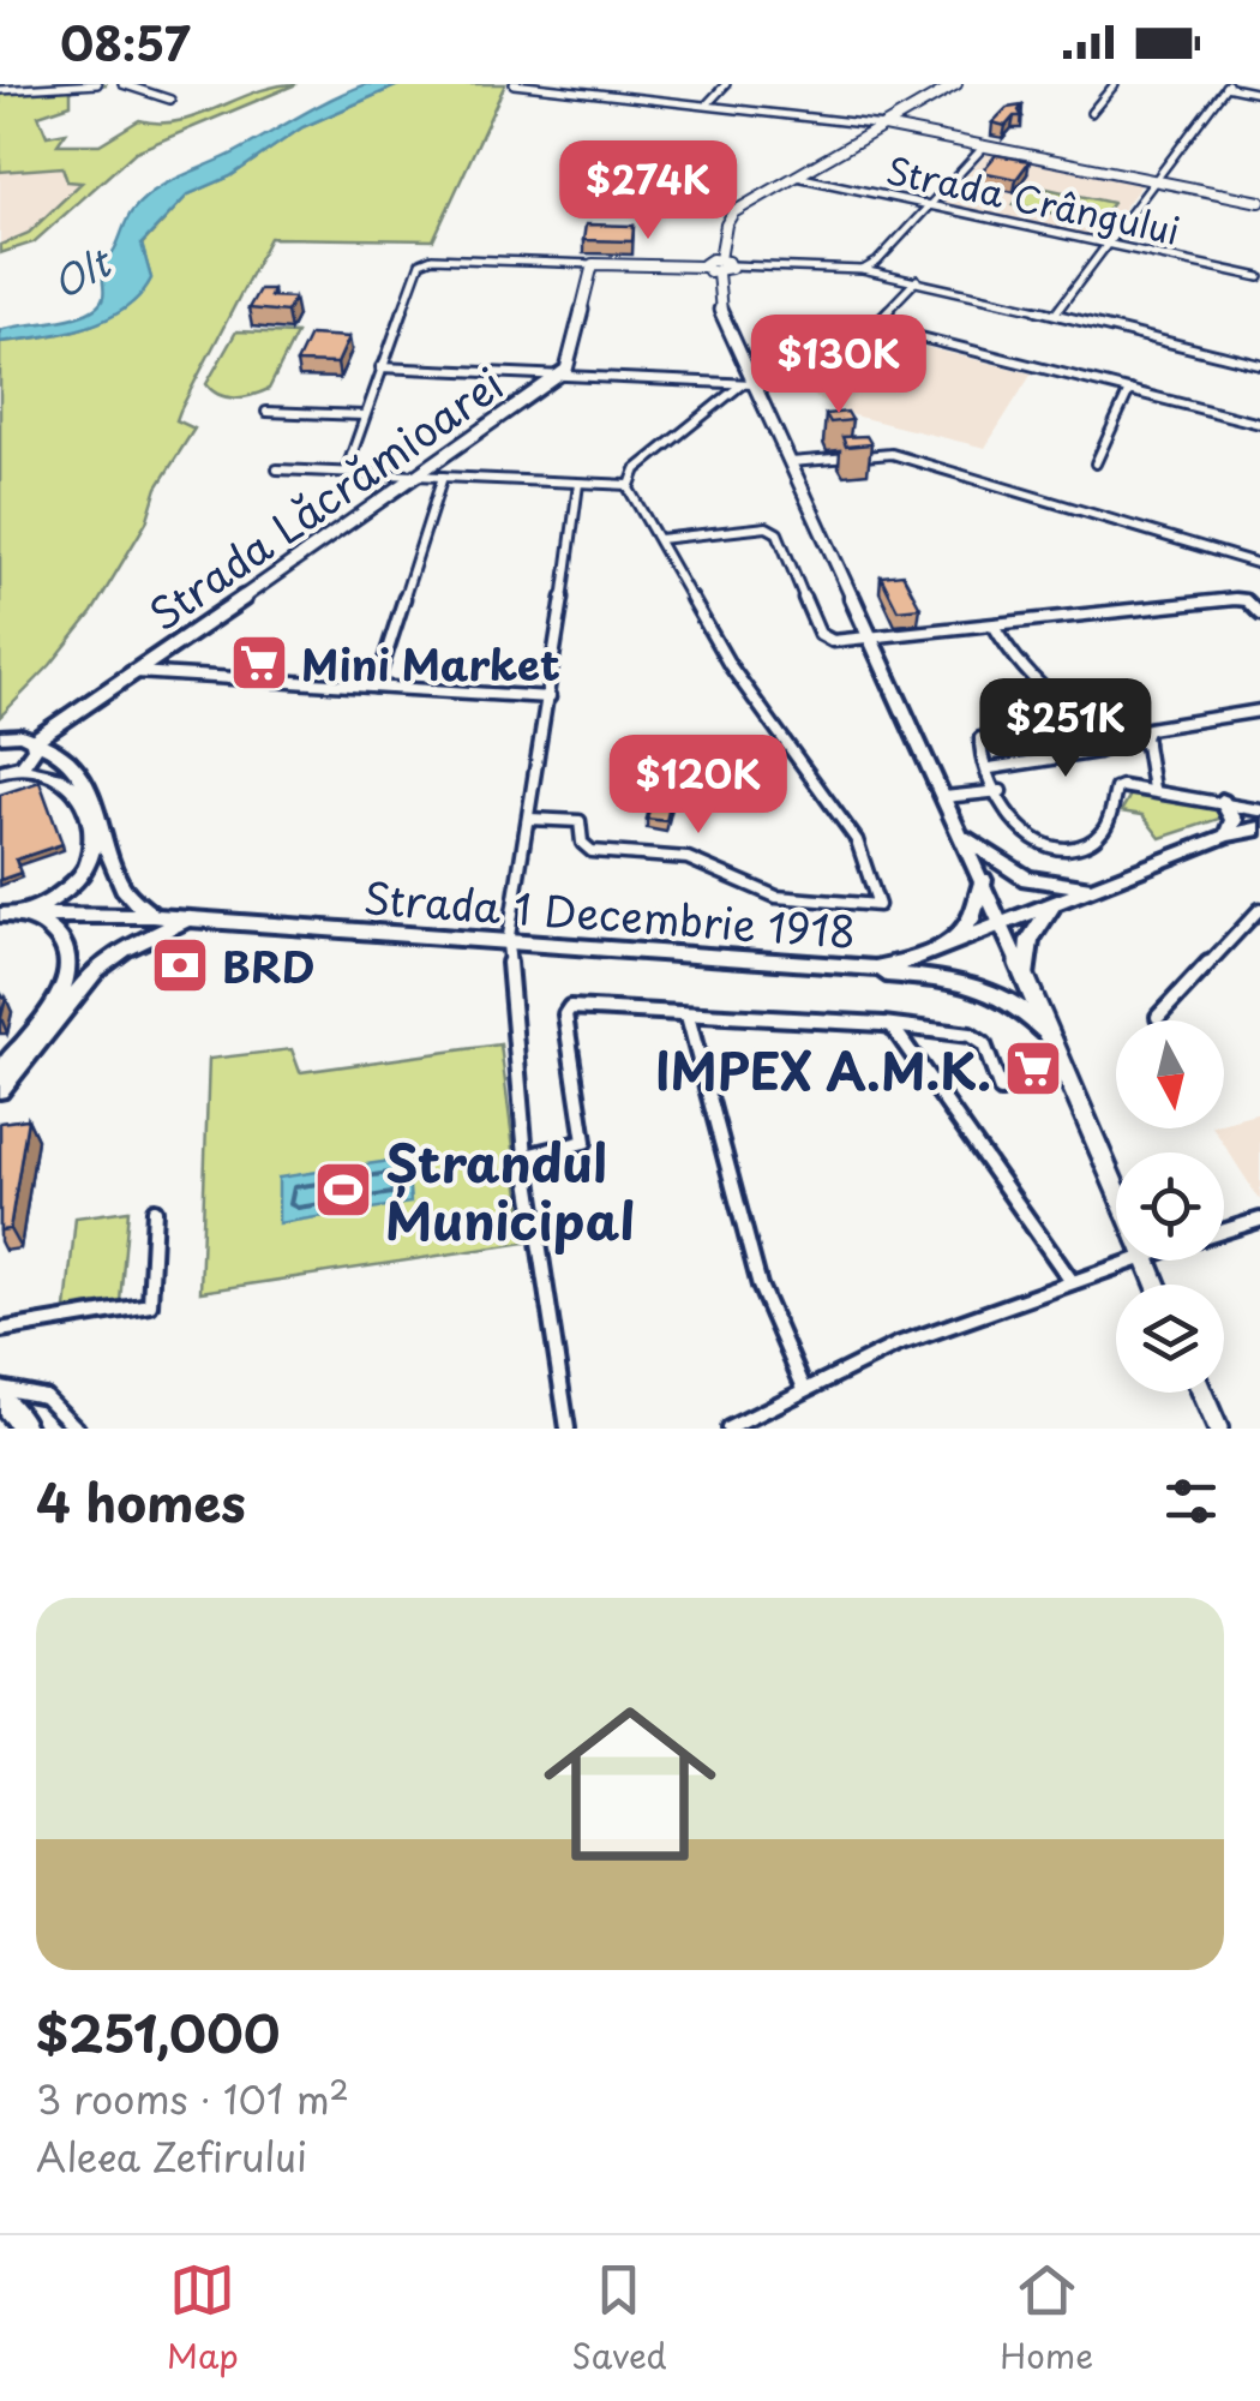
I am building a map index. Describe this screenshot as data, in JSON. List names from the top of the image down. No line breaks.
{"streets":{"main road":["Strada Lăcrămioarei","Strada 1 Decembrie 1918"],"street":["Strada Crângului"]},"water":["Olt"],"places":{"supermarket":["Mini Market","IMPEX A.M.K."],"bank":["BRD"],"sports":["Ștrandul Municipal"]},"north":"bottom","page":{"status":"08:57","price":["$274K","$130K","$251K","$120K"],"heading":"4 homes","list":[{"name":"$251,000","note":"3 rooms · 101 m² · Aleea Zefirului"}],"tabs":["Map","Saved","Home"]}}
